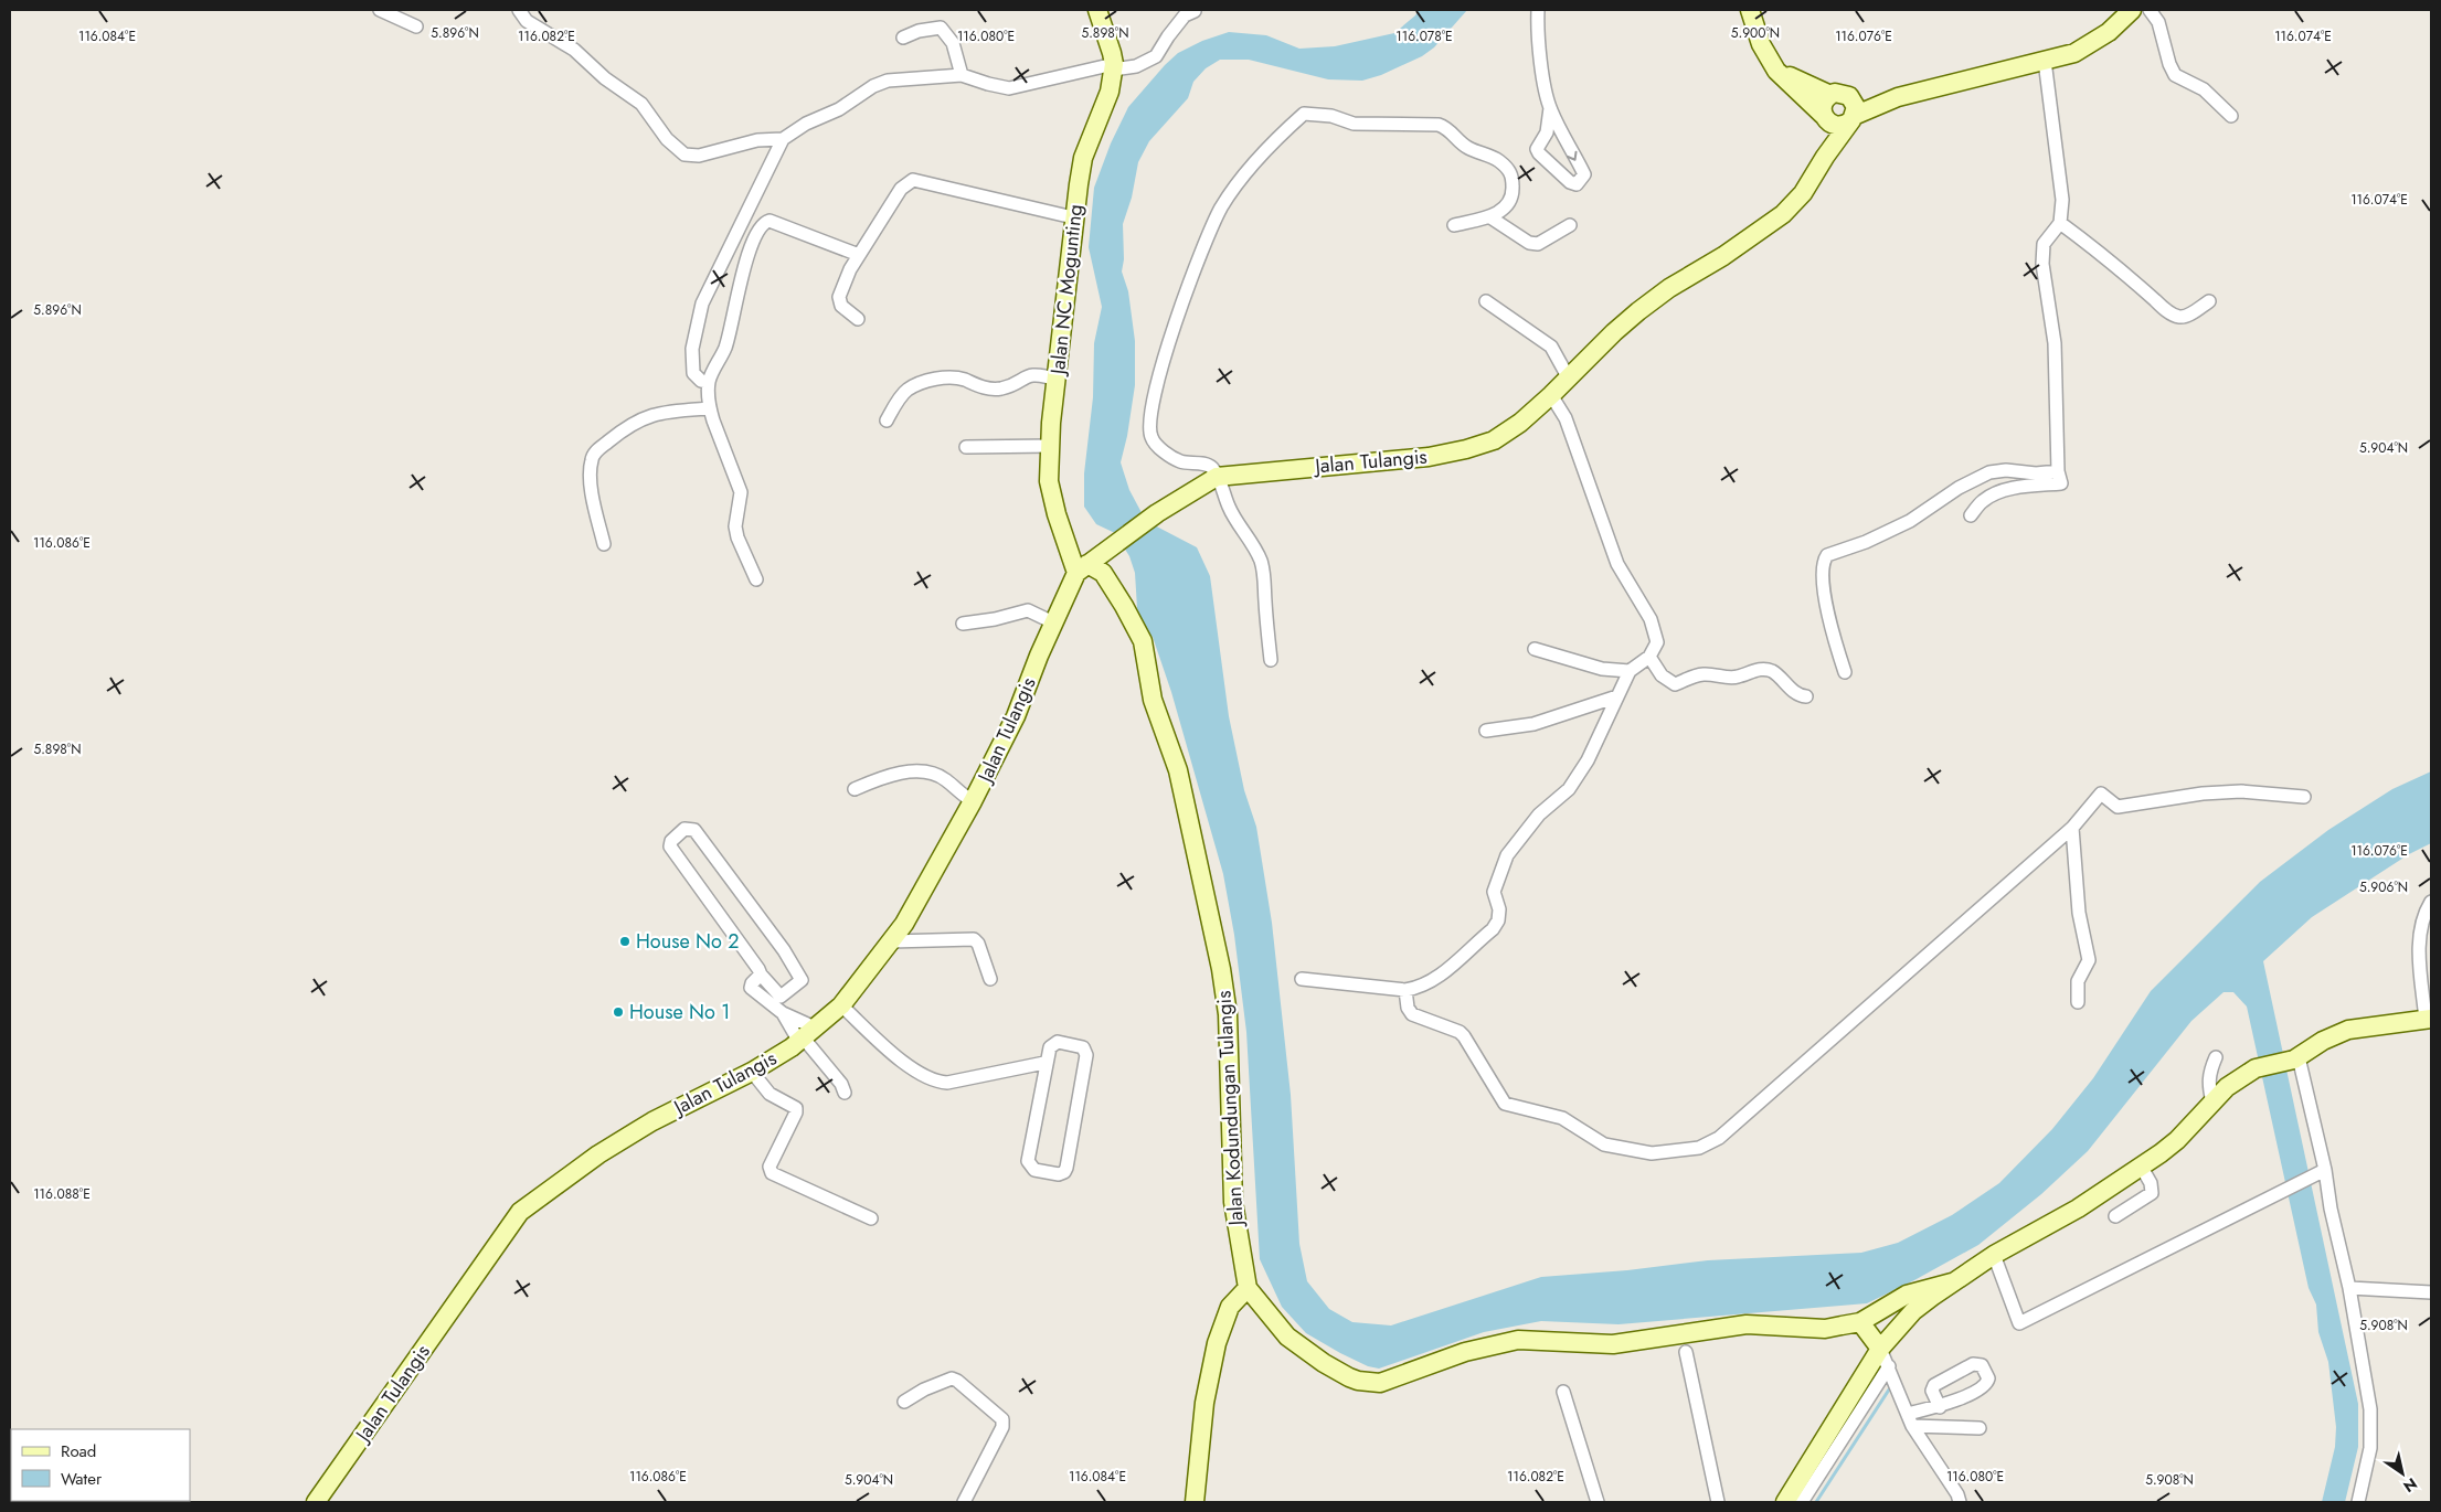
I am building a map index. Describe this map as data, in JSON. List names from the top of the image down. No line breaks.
{"streets":{"street":["Jalan NC Mogunting","Jalan Tulangis","Jalan Kodundungan Tulangis"]},"crossings":[["Jalan NC Mogunting","Jalan Tulangis"],["Jalan NC Mogunting","Jalan Kodundungan Tulangis"],["Jalan Tulangis","Jalan Kodundungan Tulangis"]],"places":["House No 2","House No 1"],"legend":["Road","Water"],"north":"bottom right","coordinates":["5.896°N","5.898°N","5.900°N","116.084°E","116.082°E","116.080°E","116.078°E","116.076°E","116.074°E","5.904°N","116.086°E","5.906°N","116.088°E","5.908°N"]}
